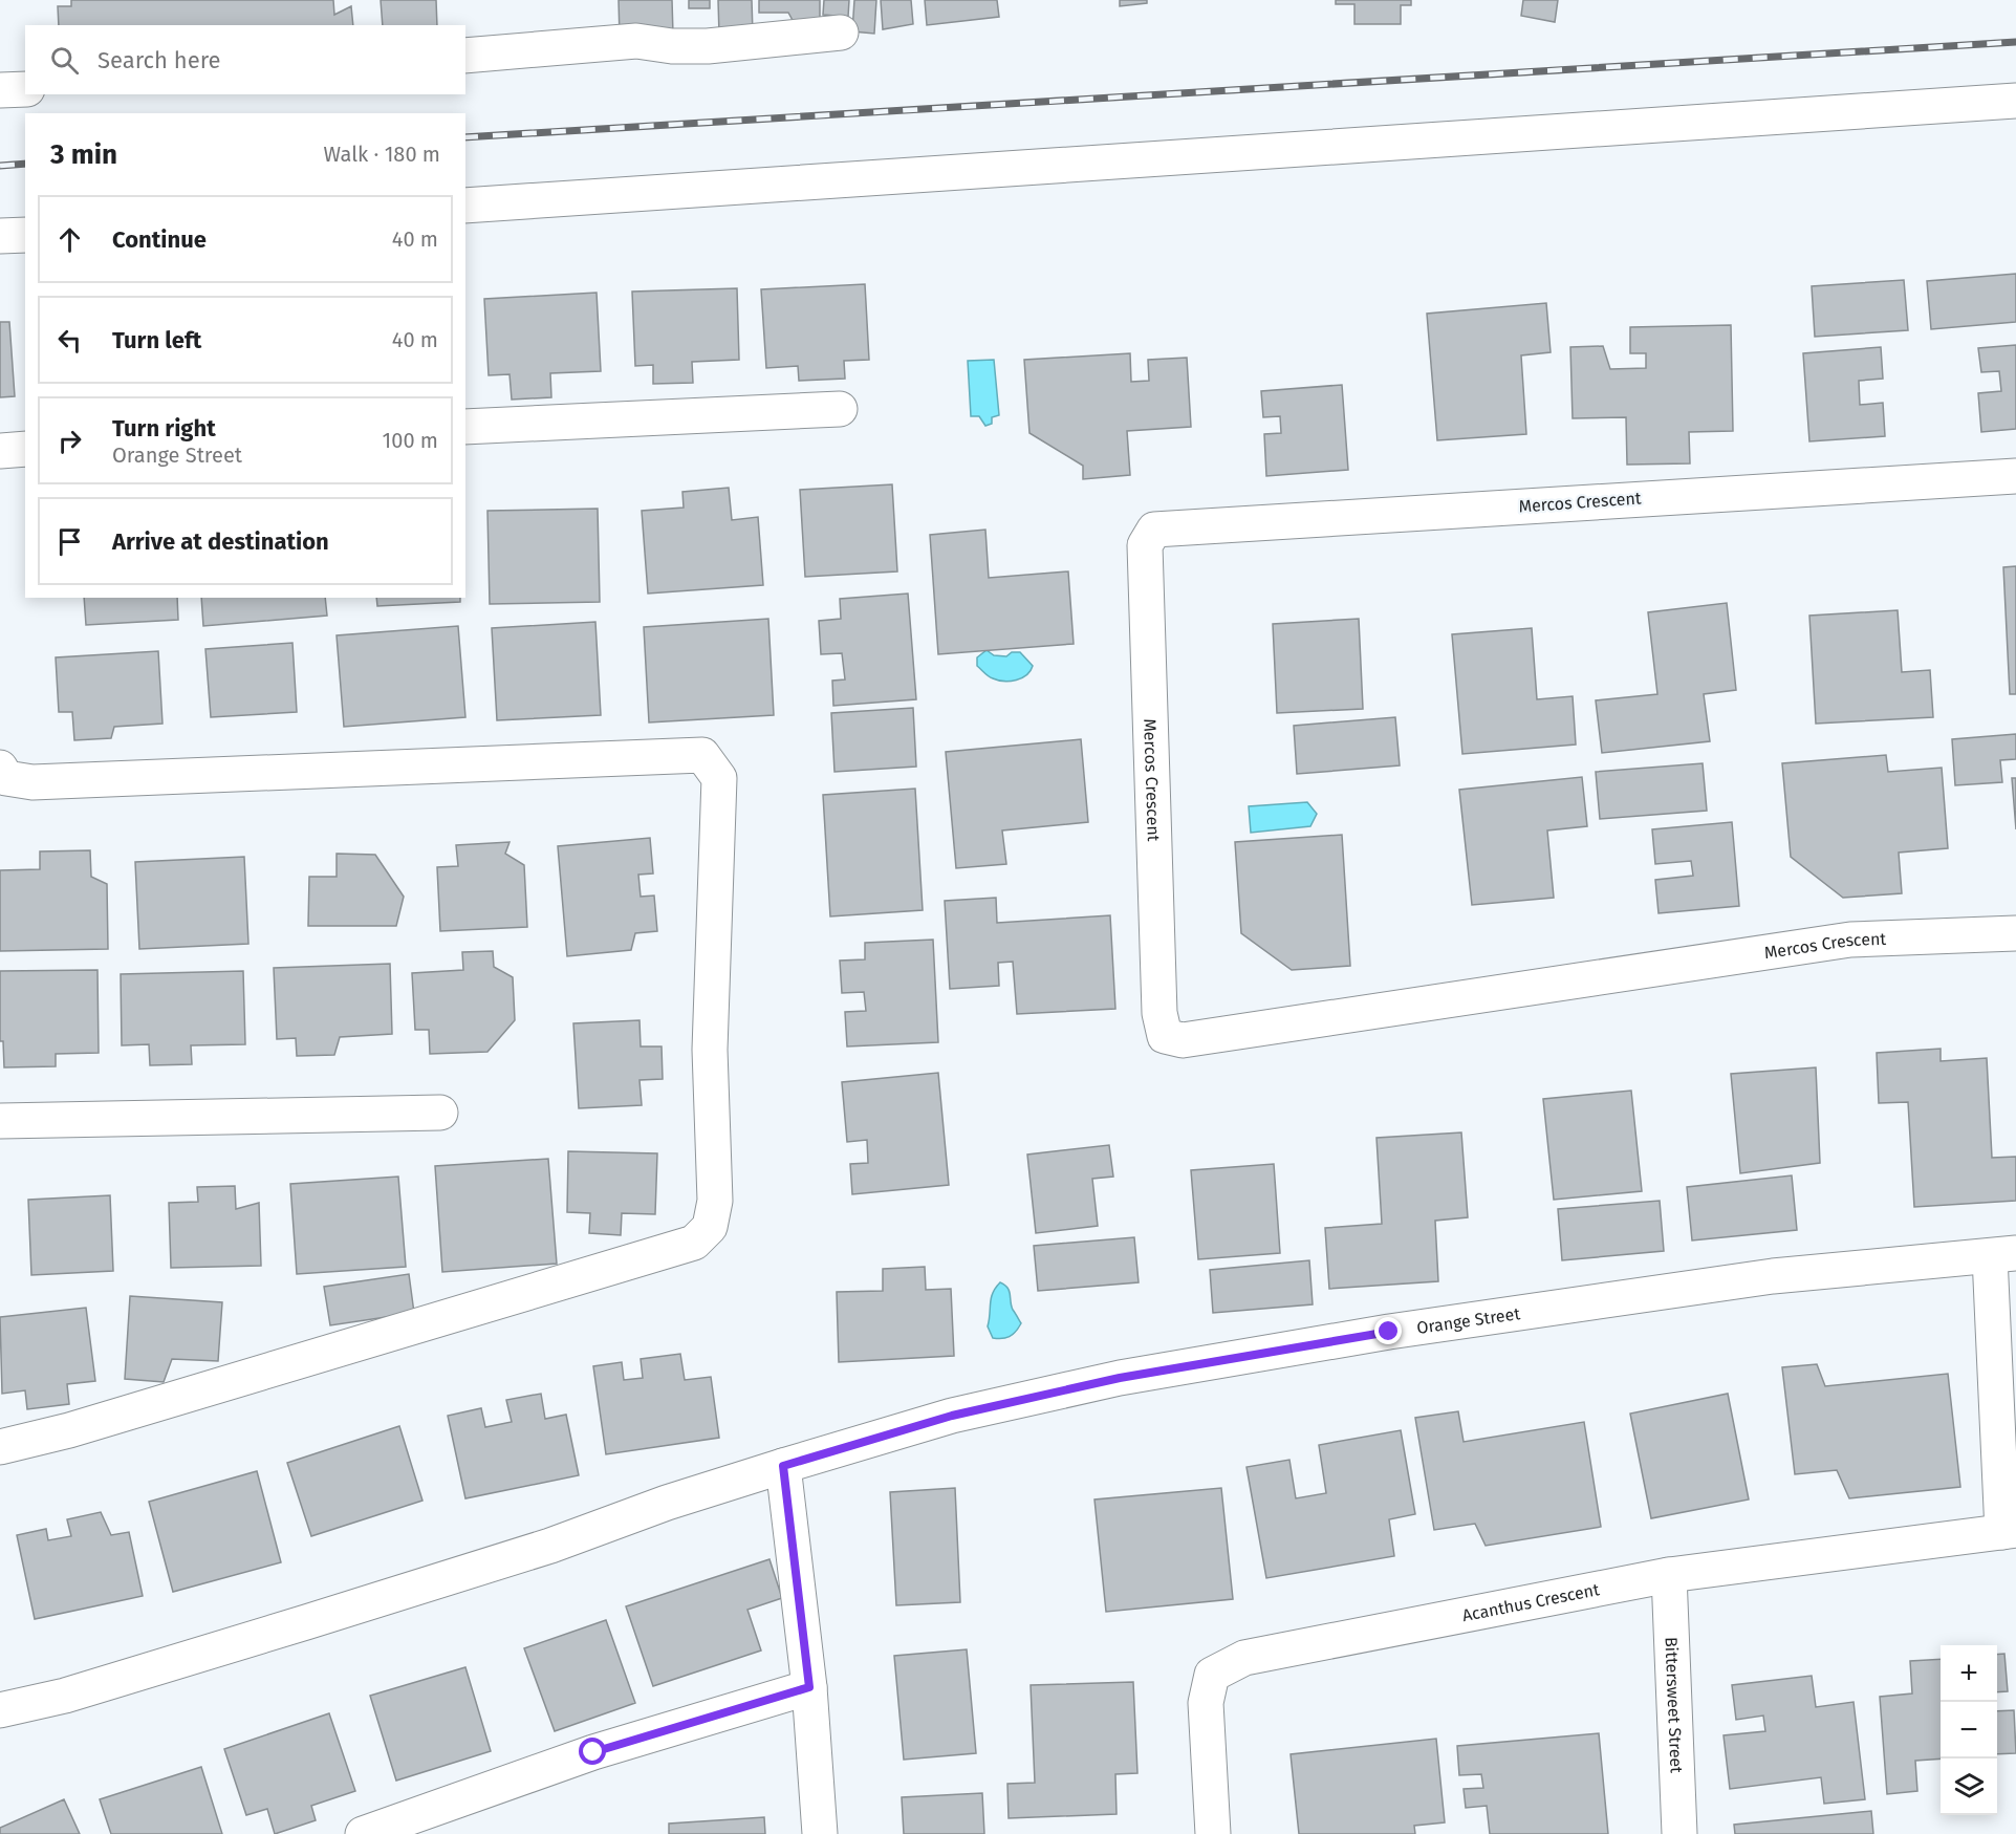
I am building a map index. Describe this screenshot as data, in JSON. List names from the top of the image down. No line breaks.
{"streets":{"street":["Mercos Crescent","Orange Street","Acanthus Crescent","Bittersweet Street"]},"crossings":[["Acanthus Crescent","Bittersweet Street"]],"page":{"search":"Search here","heading":["3 min","Walk · 180 m"],"list":[["Continue","40 m"],["Turn left","40 m"],["Turn right","Orange Street","100 m"],"Arrive at destination"],"map_buttons":["+","−"]}}
